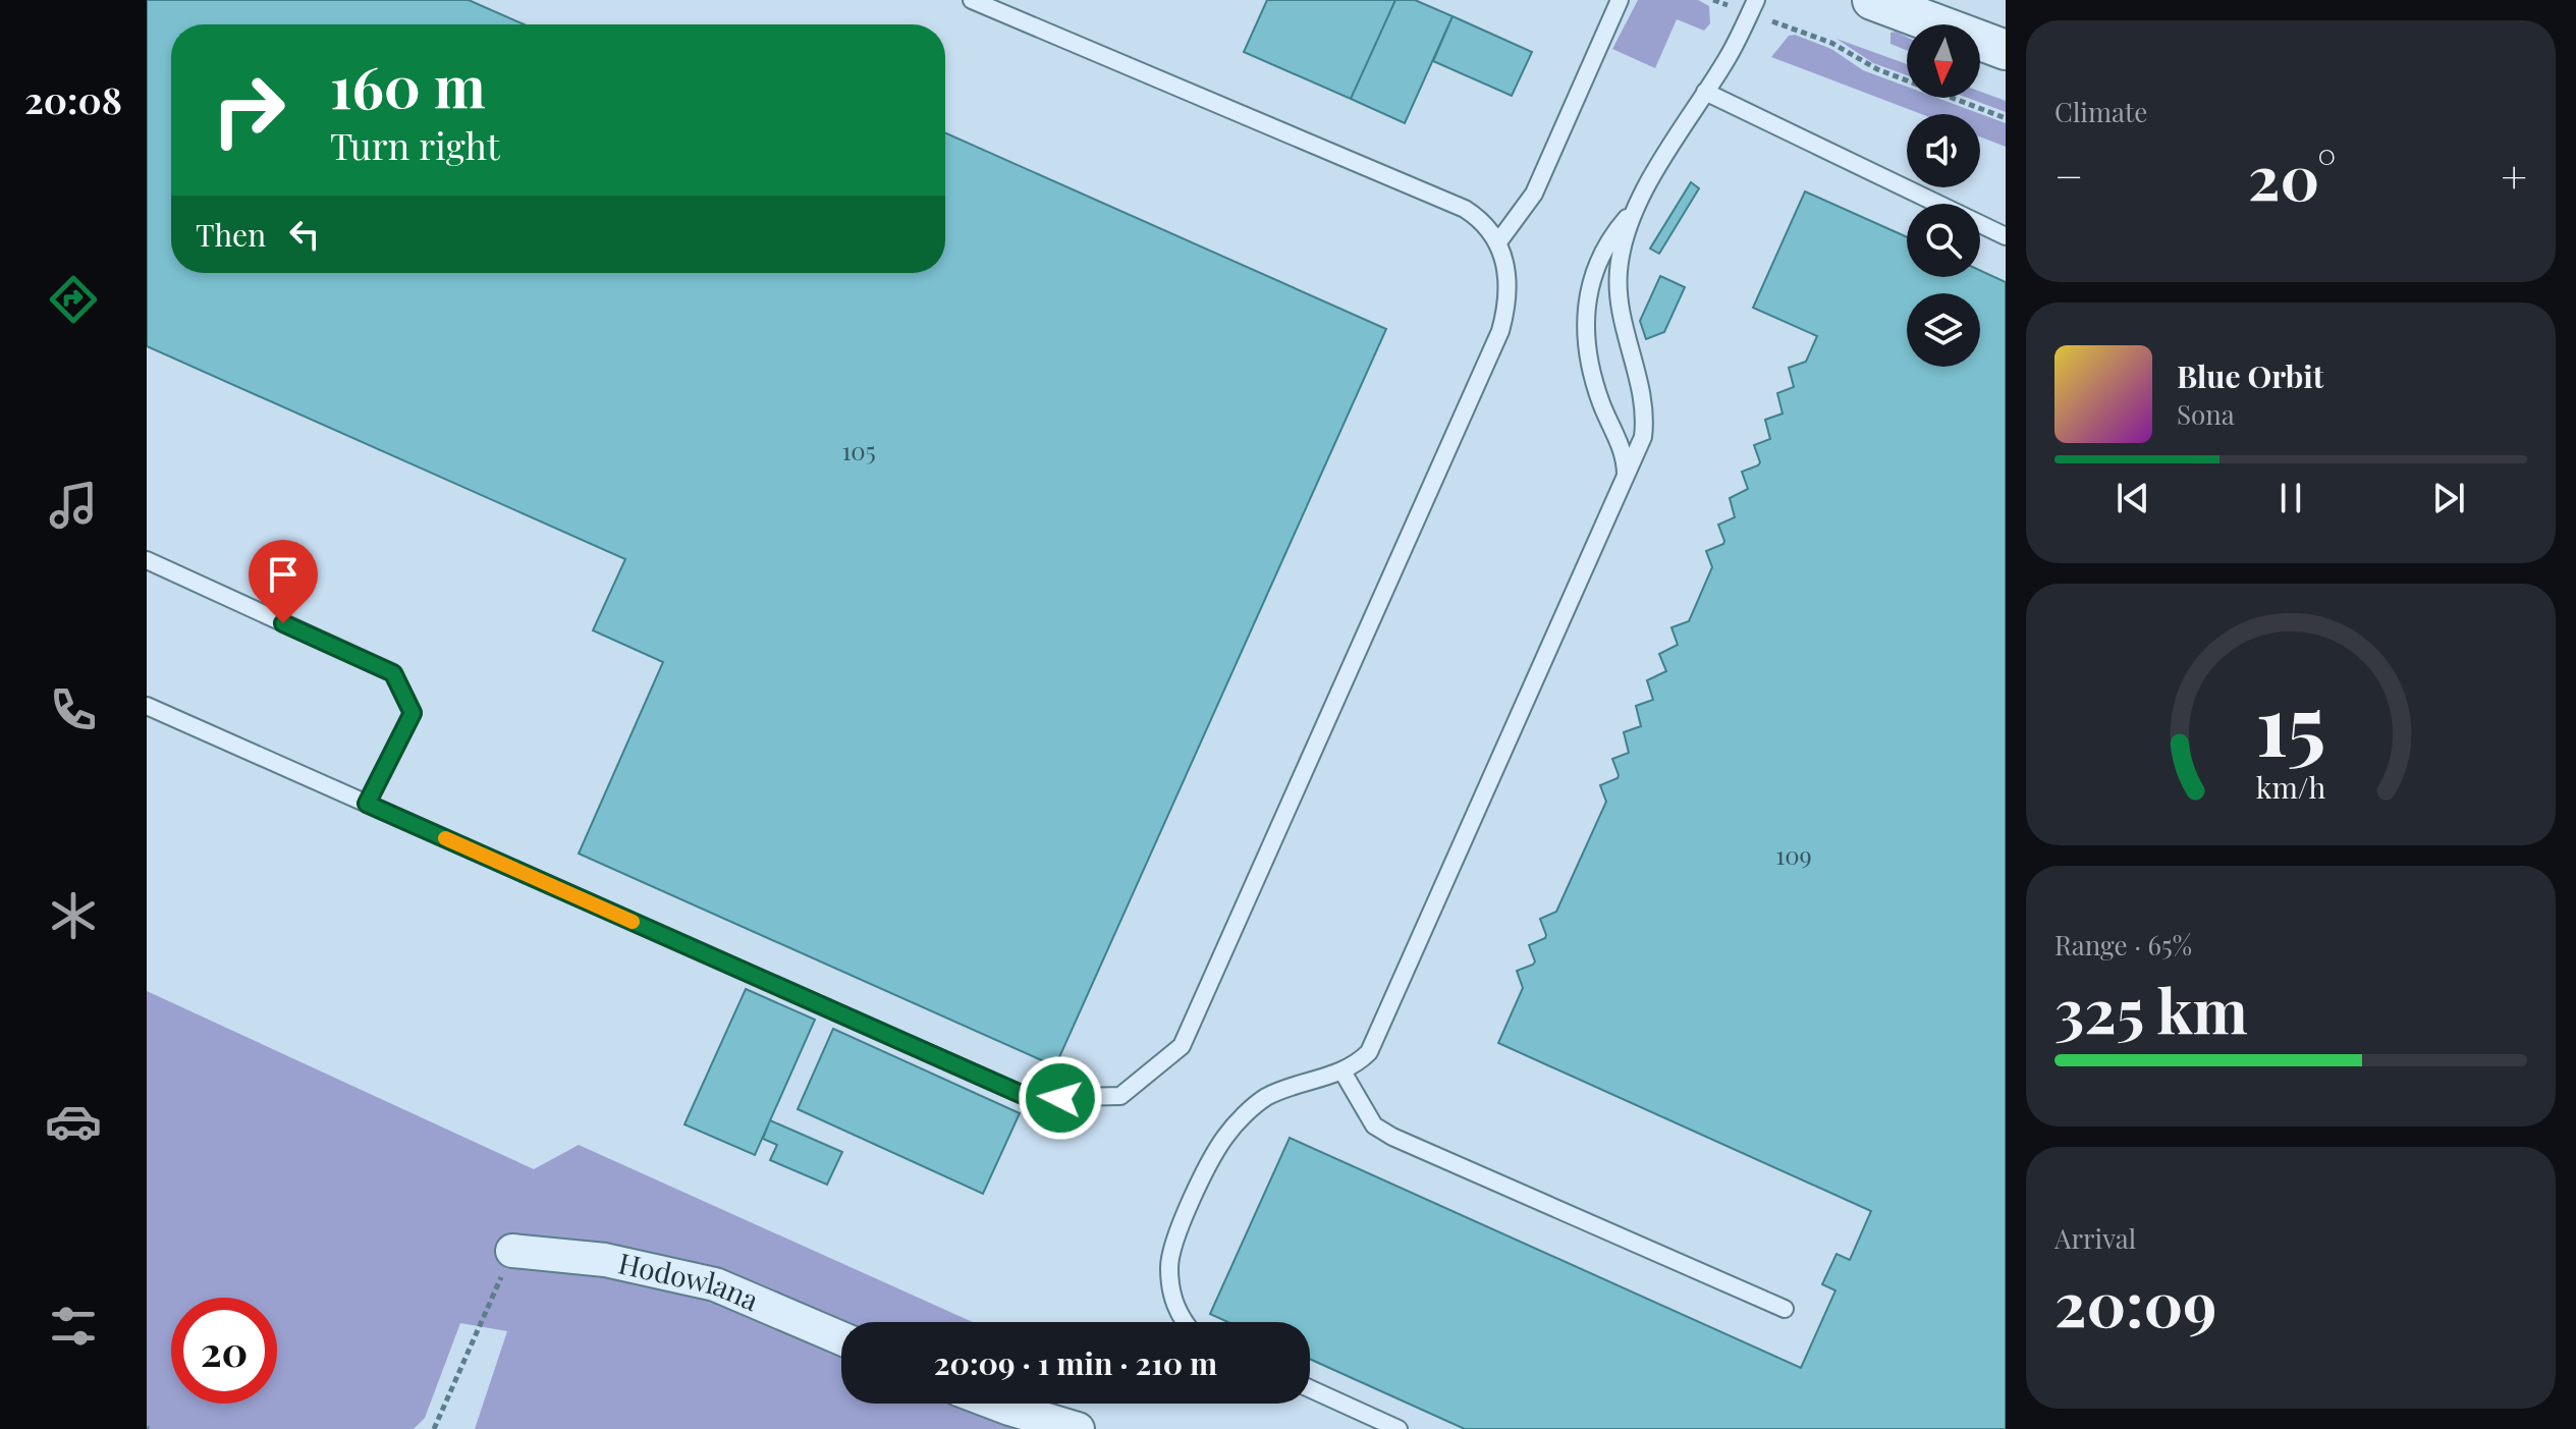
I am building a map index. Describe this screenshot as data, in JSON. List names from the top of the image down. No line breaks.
{"streets":{"street":["Hodowlana"]},"house_numbers":["105","109"],"north":"bottom","page":{"tabs":"20:08","tile":["Climate",["Range · 65%","325 km"],["Arrival","20:09"]],"turn":["160 m","Turn right"],"heat":["−","20°","+"],"then":"Then","song":["Blue Orbit","Sona"],"limit":"20","trip":"20:09 · 1 min · 210 m","gauge":["15","km/h"]}}
